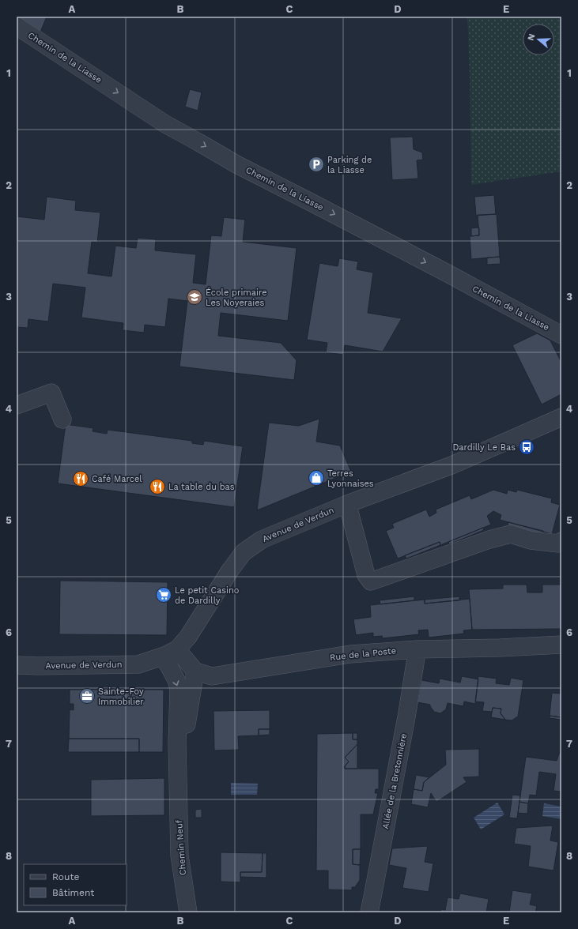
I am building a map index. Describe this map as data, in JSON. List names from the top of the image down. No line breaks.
{"streets":{"street":["Chemin de la Liasse","Avenue de Verdun","Rue de la Poste","Allée de la Bretonnière","Chemin Neuf"]},"crossings":[["Avenue de Verdun","Chemin Neuf"],["Rue de la Poste","Allée de la Bretonnière"],["Rue de la Poste","Chemin Neuf"]],"one_way":["Chemin de la Liasse"],"places":{"parking":["Parking de la Liasse"],"school or university":["École primaire Les Noyeraies"],"bus stop":["Dardilly Le Bas"],"shop":["Terres Lyonnaises"],"restaurant":["Café Marcel","La table du bas"],"supermarket":["Le petit Casino de Dardilly"],"office":["Sainte-Foy Immobilier"]},"legend":["Route","Bâtiment"],"north":"left","grid":{"columns":["A","B","C","D","E"],"rows":["1","2","3","4","5","6","7","8"]}}
